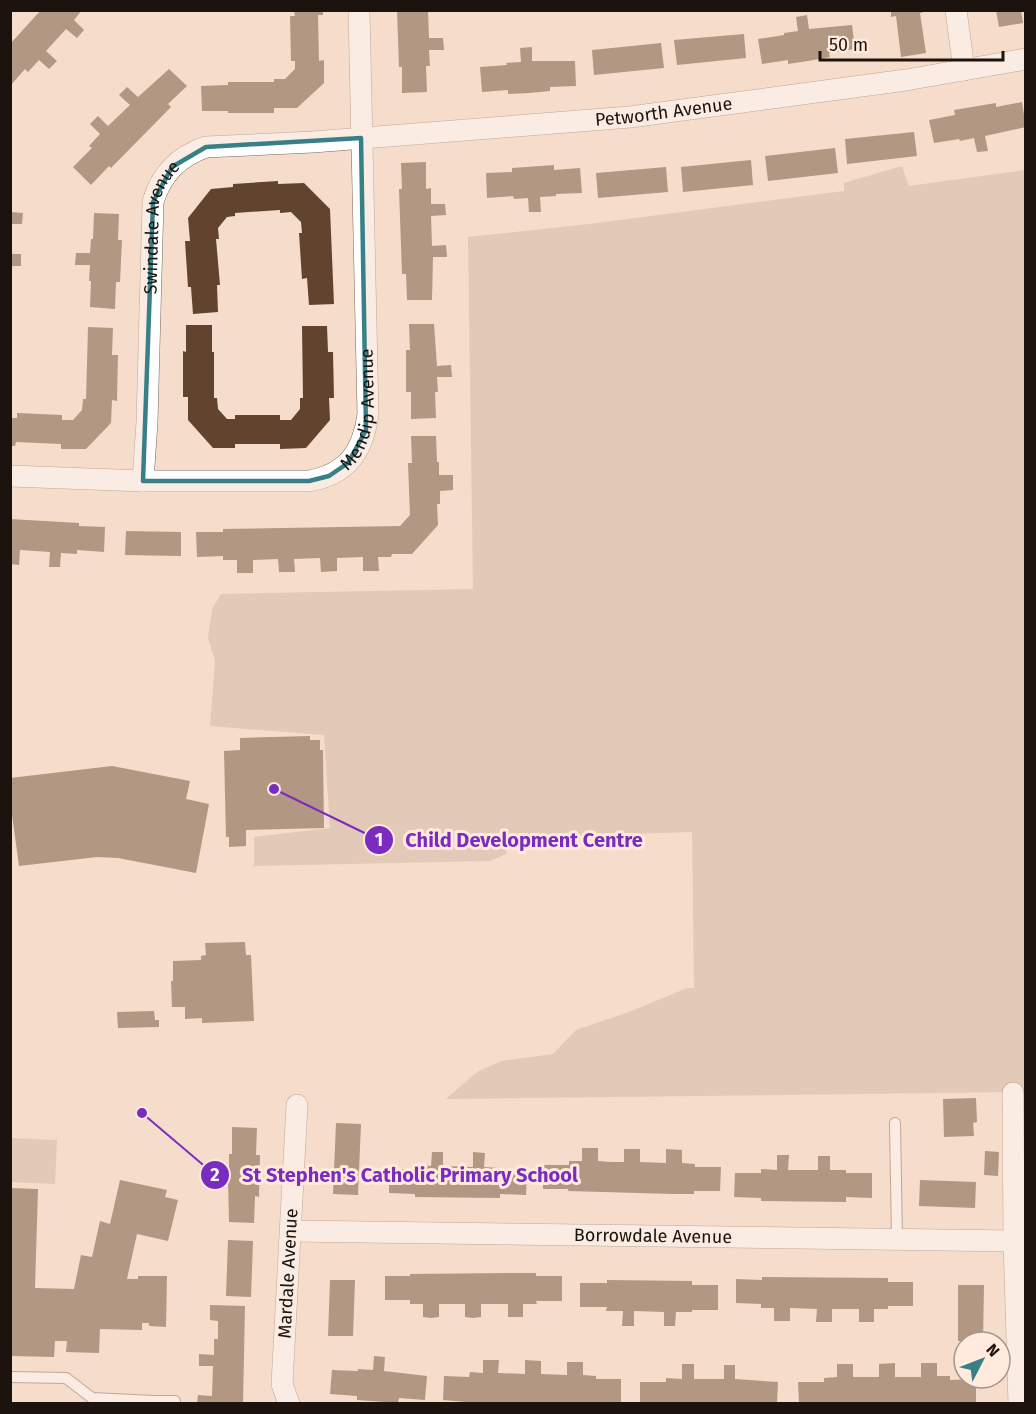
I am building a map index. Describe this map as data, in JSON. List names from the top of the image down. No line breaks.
{"streets":{"street":["Petworth Avenue","Swindale Avenue","Mendip Avenue","Borrowdale Avenue","Mardale Avenue"]},"crossings":[["Petworth Avenue","Swindale Avenue"],["Petworth Avenue","Mendip Avenue"],["Swindale Avenue","Mendip Avenue"],["Borrowdale Avenue","Mardale Avenue"]],"places":["Child Development Centre","St Stephen's Catholic Primary School"],"scale_bar":"50 m","north":"top right"}
